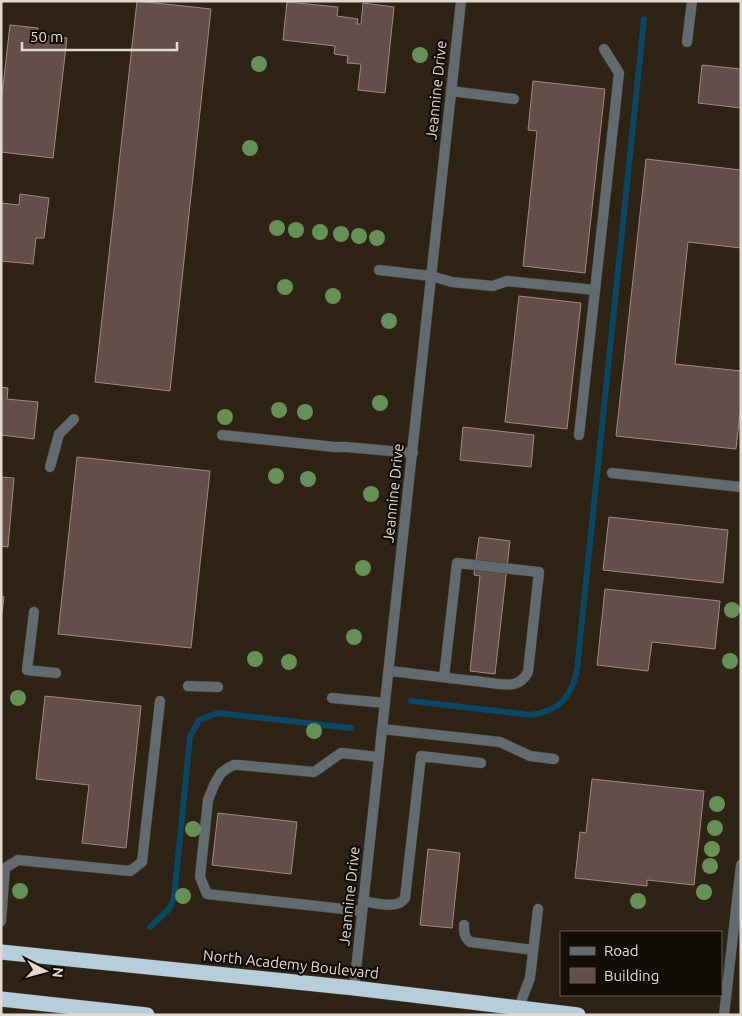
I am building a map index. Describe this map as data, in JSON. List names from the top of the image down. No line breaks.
{"streets":{"highway":["North Academy Boulevard"],"street":["Jeannine Drive"]},"crossings":[["Jeannine Drive","North Academy Boulevard"]],"legend":["Road","Building"],"scale_bar":"50 m","north":"right"}
